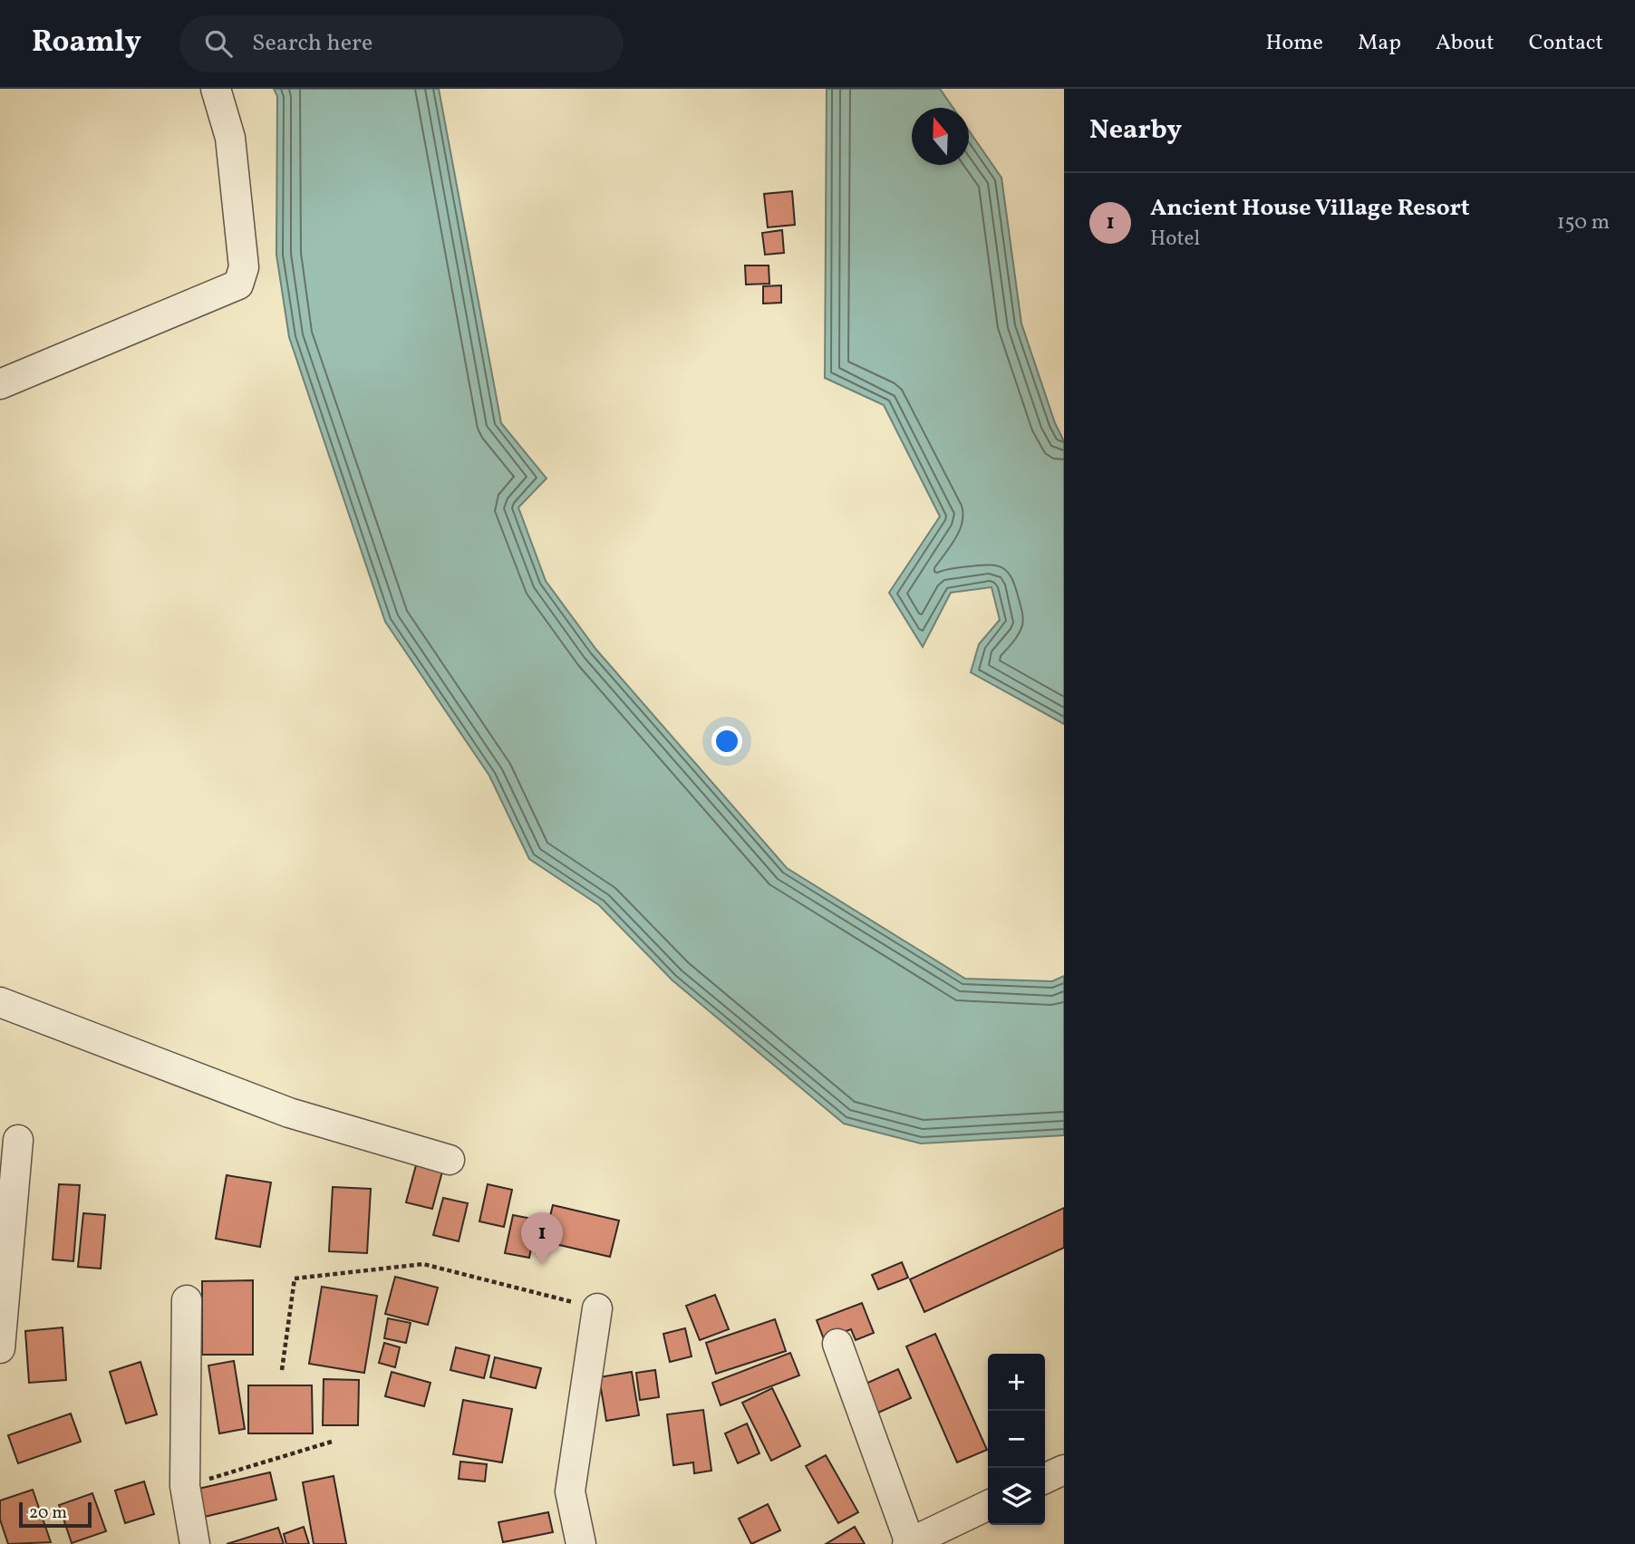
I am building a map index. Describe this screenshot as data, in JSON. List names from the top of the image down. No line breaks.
{"scale_bar":"20 m","north":"top","page":{"header":"Roamly","search":"Search here","nav":["Home","Map","About","Contact"],"heading":"Nearby","list":[{"mark":"1","name":"Ancient House Village Resort","note":"Hotel","value":"150 m"}],"pins":"1","map_buttons":["+","−"],"scale":"20 m"}}
